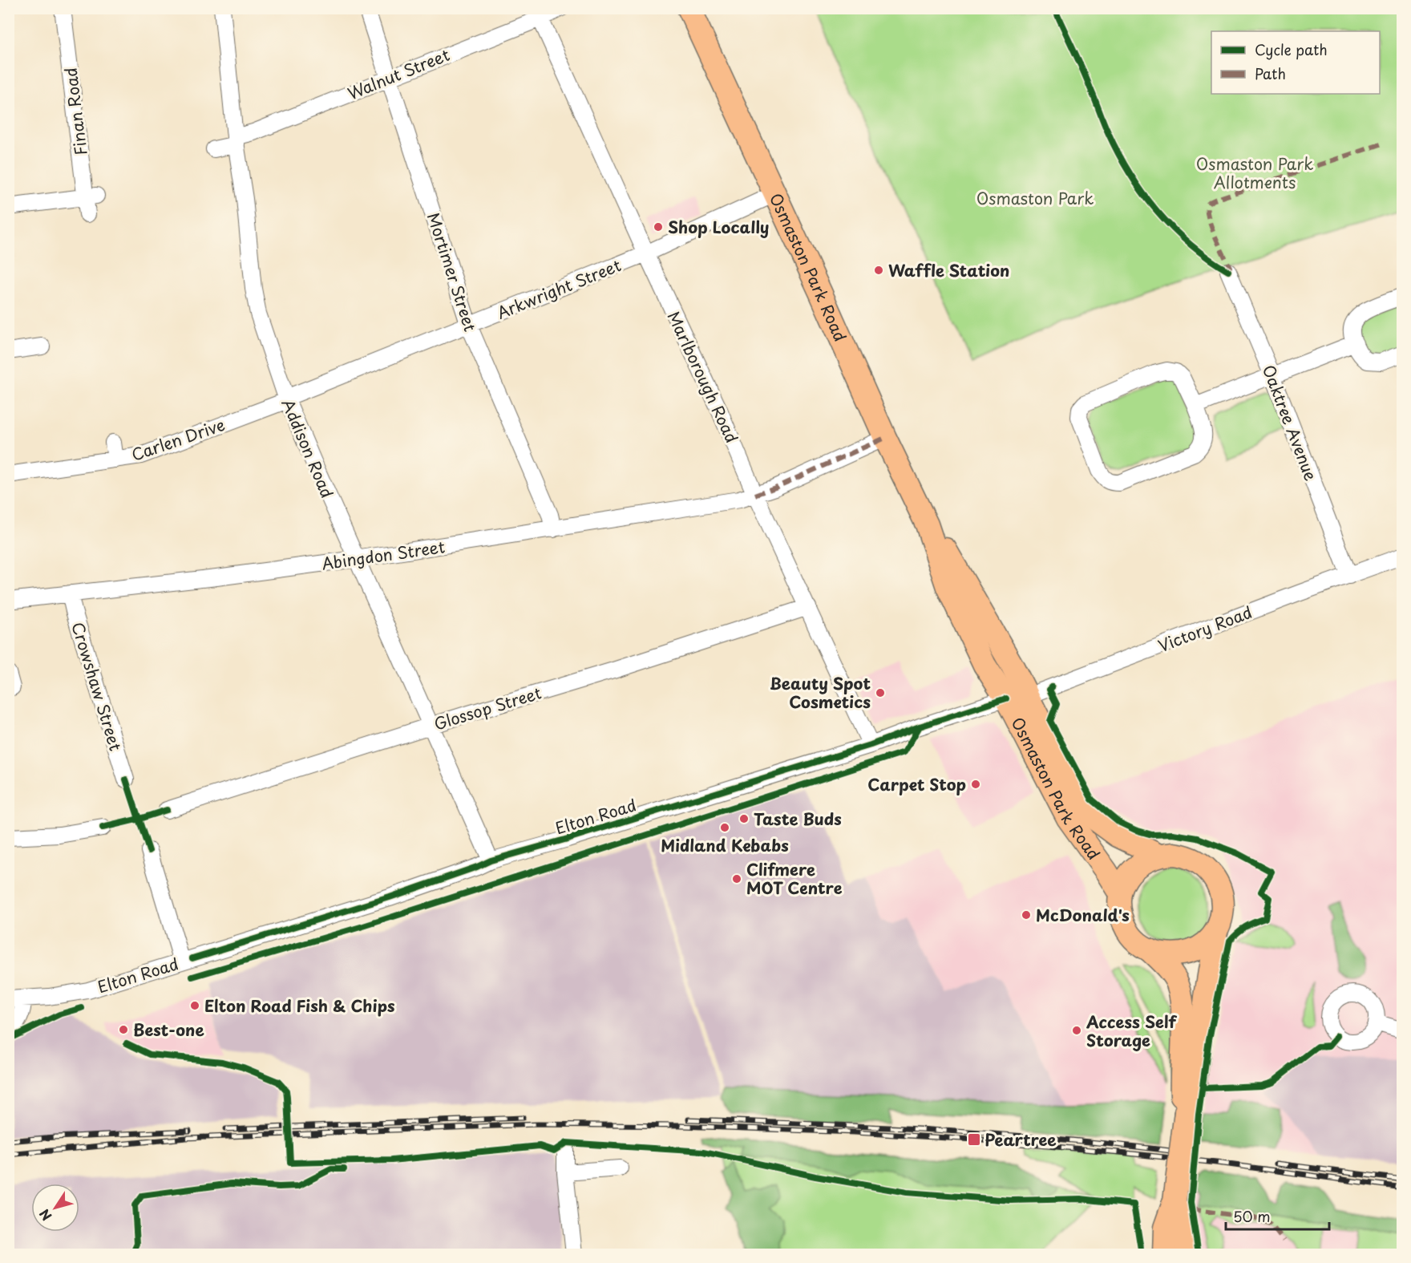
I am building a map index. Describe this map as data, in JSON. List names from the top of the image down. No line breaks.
{"streets":{"highway":["Osmaston Park Road"],"street":["Walnut Street","Finan Road","Mortimer Street","Arkwright Street","Marlborough Road","Oaktree Avenue","Carlen Drive","Addison Road","Abingdon Street","Victory Road","Crowshaw Street","Glossop Street","Elton Road"]},"crossings":[["Walnut Street","Mortimer Street"],["Walnut Street","Marlborough Road"],["Walnut Street","Addison Road"],["Osmaston Park Road","Arkwright Street"],["Osmaston Park Road","Abingdon Street"],["Osmaston Park Road","Victory Road"],["Osmaston Park Road","Elton Road"],["Mortimer Street","Arkwright Street"],["Mortimer Street","Abingdon Street"],["Arkwright Street","Marlborough Road"],["Arkwright Street","Carlen Drive"],["Arkwright Street","Addison Road"],["Marlborough Road","Abingdon Street"],["Marlborough Road","Glossop Street"],["Marlborough Road","Elton Road"],["Oaktree Avenue","Victory Road"],["Carlen Drive","Addison Road"],["Addison Road","Abingdon Street"],["Addison Road","Glossop Street"],["Addison Road","Elton Road"],["Abingdon Street","Crowshaw Street"],["Victory Road","Elton Road"]],"parks":["Osmaston Park Allotments","Osmaston Park"],"places":{"other":["Shop Locally","Waffle Station","Beauty Spot Cosmetics","Carpet Stop","Taste Buds","Midland Kebabs","Clifmere MOT Centre","McDonald's","Elton Road Fish & Chips","Best-one","Access Self Storage"],"transit":["Peartree"]},"legend":["Cycle path","Path"],"scale_bar":"50 m","north":"bottom left"}
